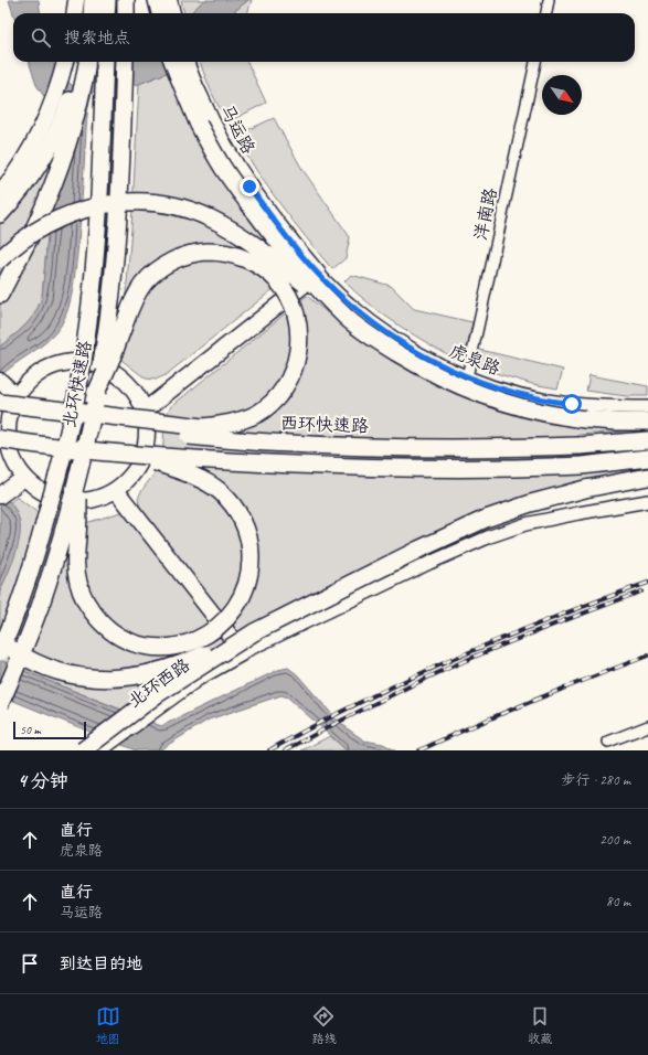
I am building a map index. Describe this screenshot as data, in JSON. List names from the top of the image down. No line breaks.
{"streets":{"highway":["北环快速路","西环快速路"],"main road":["马运路","北环西路"],"street":["洋南路","虎泉路"]},"crossings":[["马运路","虎泉路"],["洋南路","虎泉路"]],"scale_bar":"50 m","north":"bottom right","page":{"search":"搜索地点","scale":"50 m","heading":["4 分钟","步行 · 280 m"],"list":[["直行","虎泉路","200 m"],["直行","马运路","80 m"],"到达目的地"],"nav":["地图","路线","收藏"]}}
